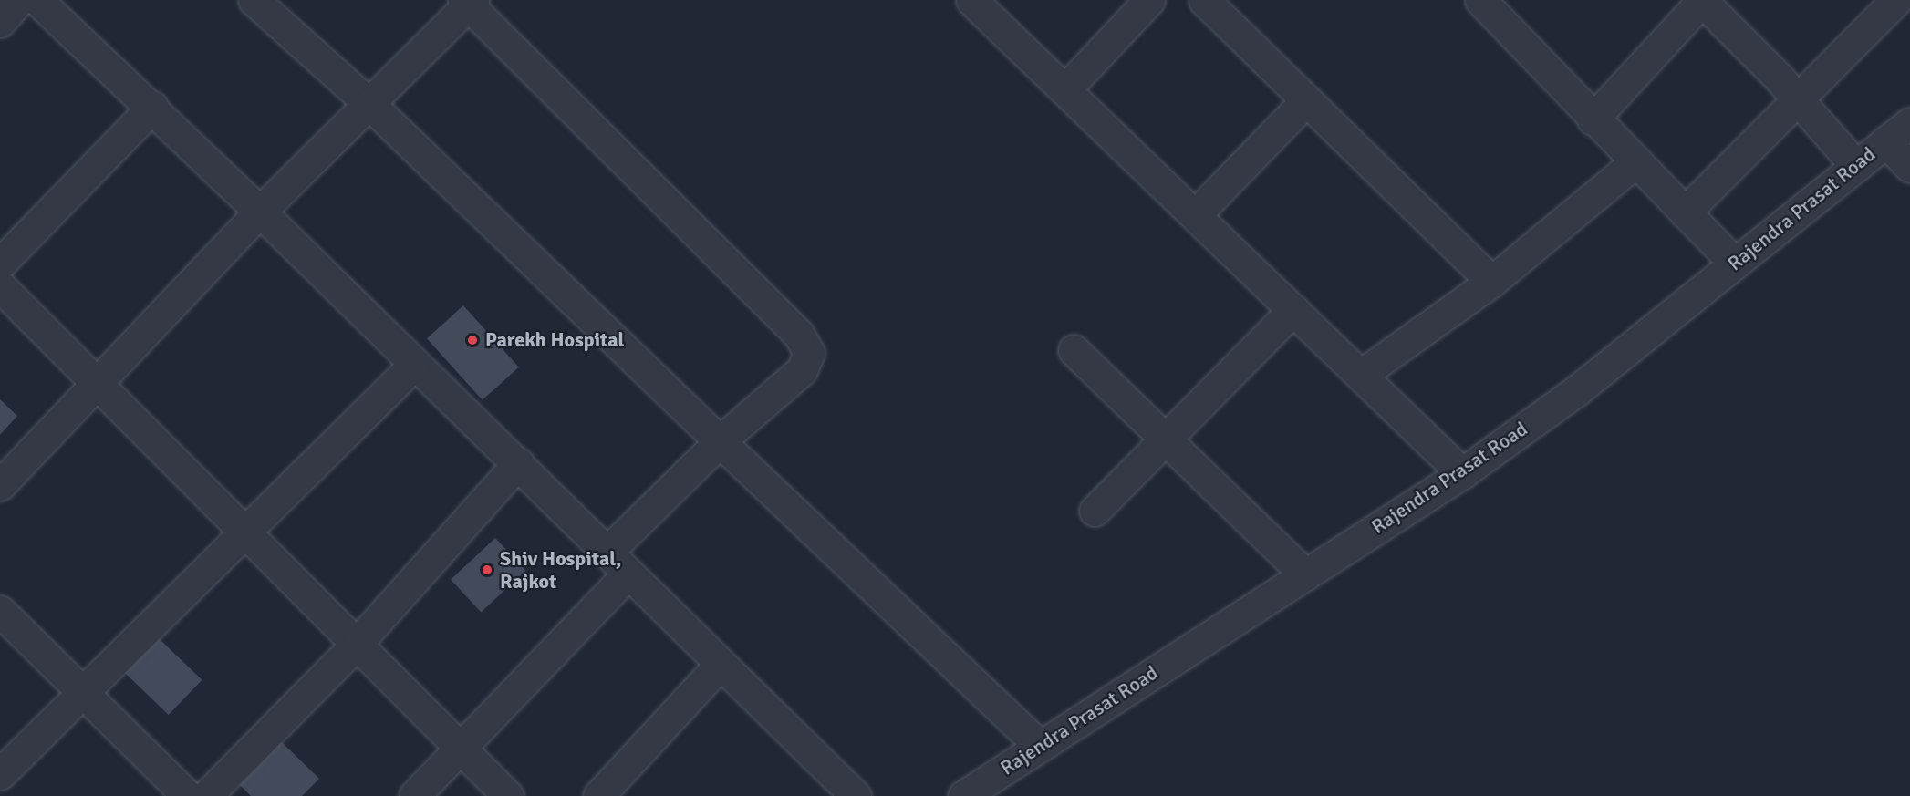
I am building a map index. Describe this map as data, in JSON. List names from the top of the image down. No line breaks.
{"streets":{"street":["Rajendra Prasat Road"]},"places":["Parekh Hospital","Shiv Hospital, Rajkot"]}
